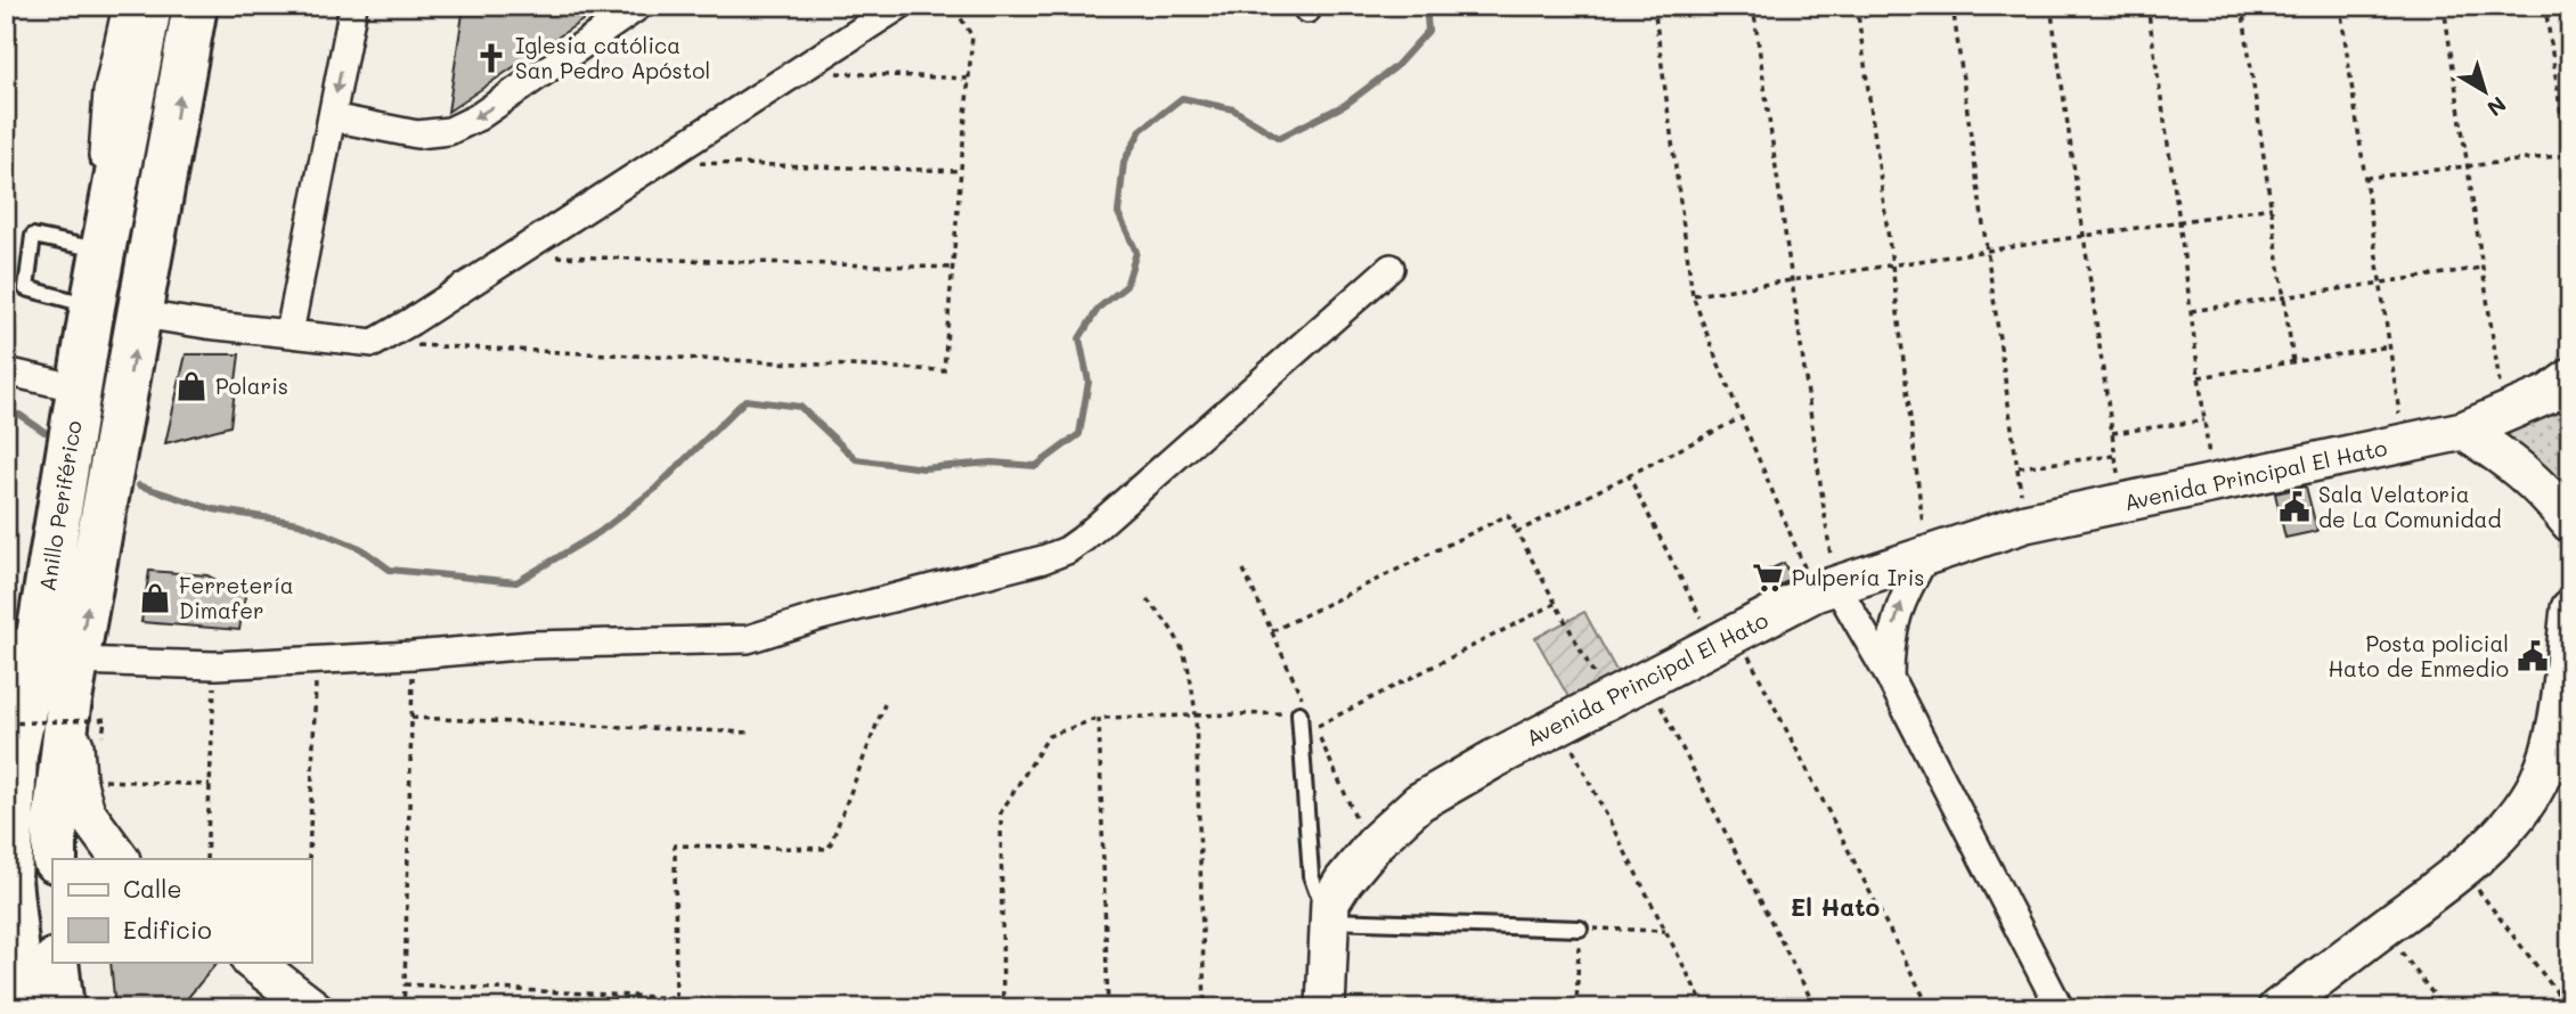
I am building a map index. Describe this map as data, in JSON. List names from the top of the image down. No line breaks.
{"streets":{"highway":["Anillo Periférico"],"street":["Avenida Principal El Hato"]},"districts":["El Hato"],"places":{"church":["Iglesia católica San Pedro Apóstol"],"shop":["Polaris","Ferretería Dimafer"],"public building":["Sala Velatoria de La Comunidad","Posta policial Hato de Enmedio"],"supermarket":["Pulpería Iris"]},"legend":["Calle","Edificio"],"north":"bottom right"}
